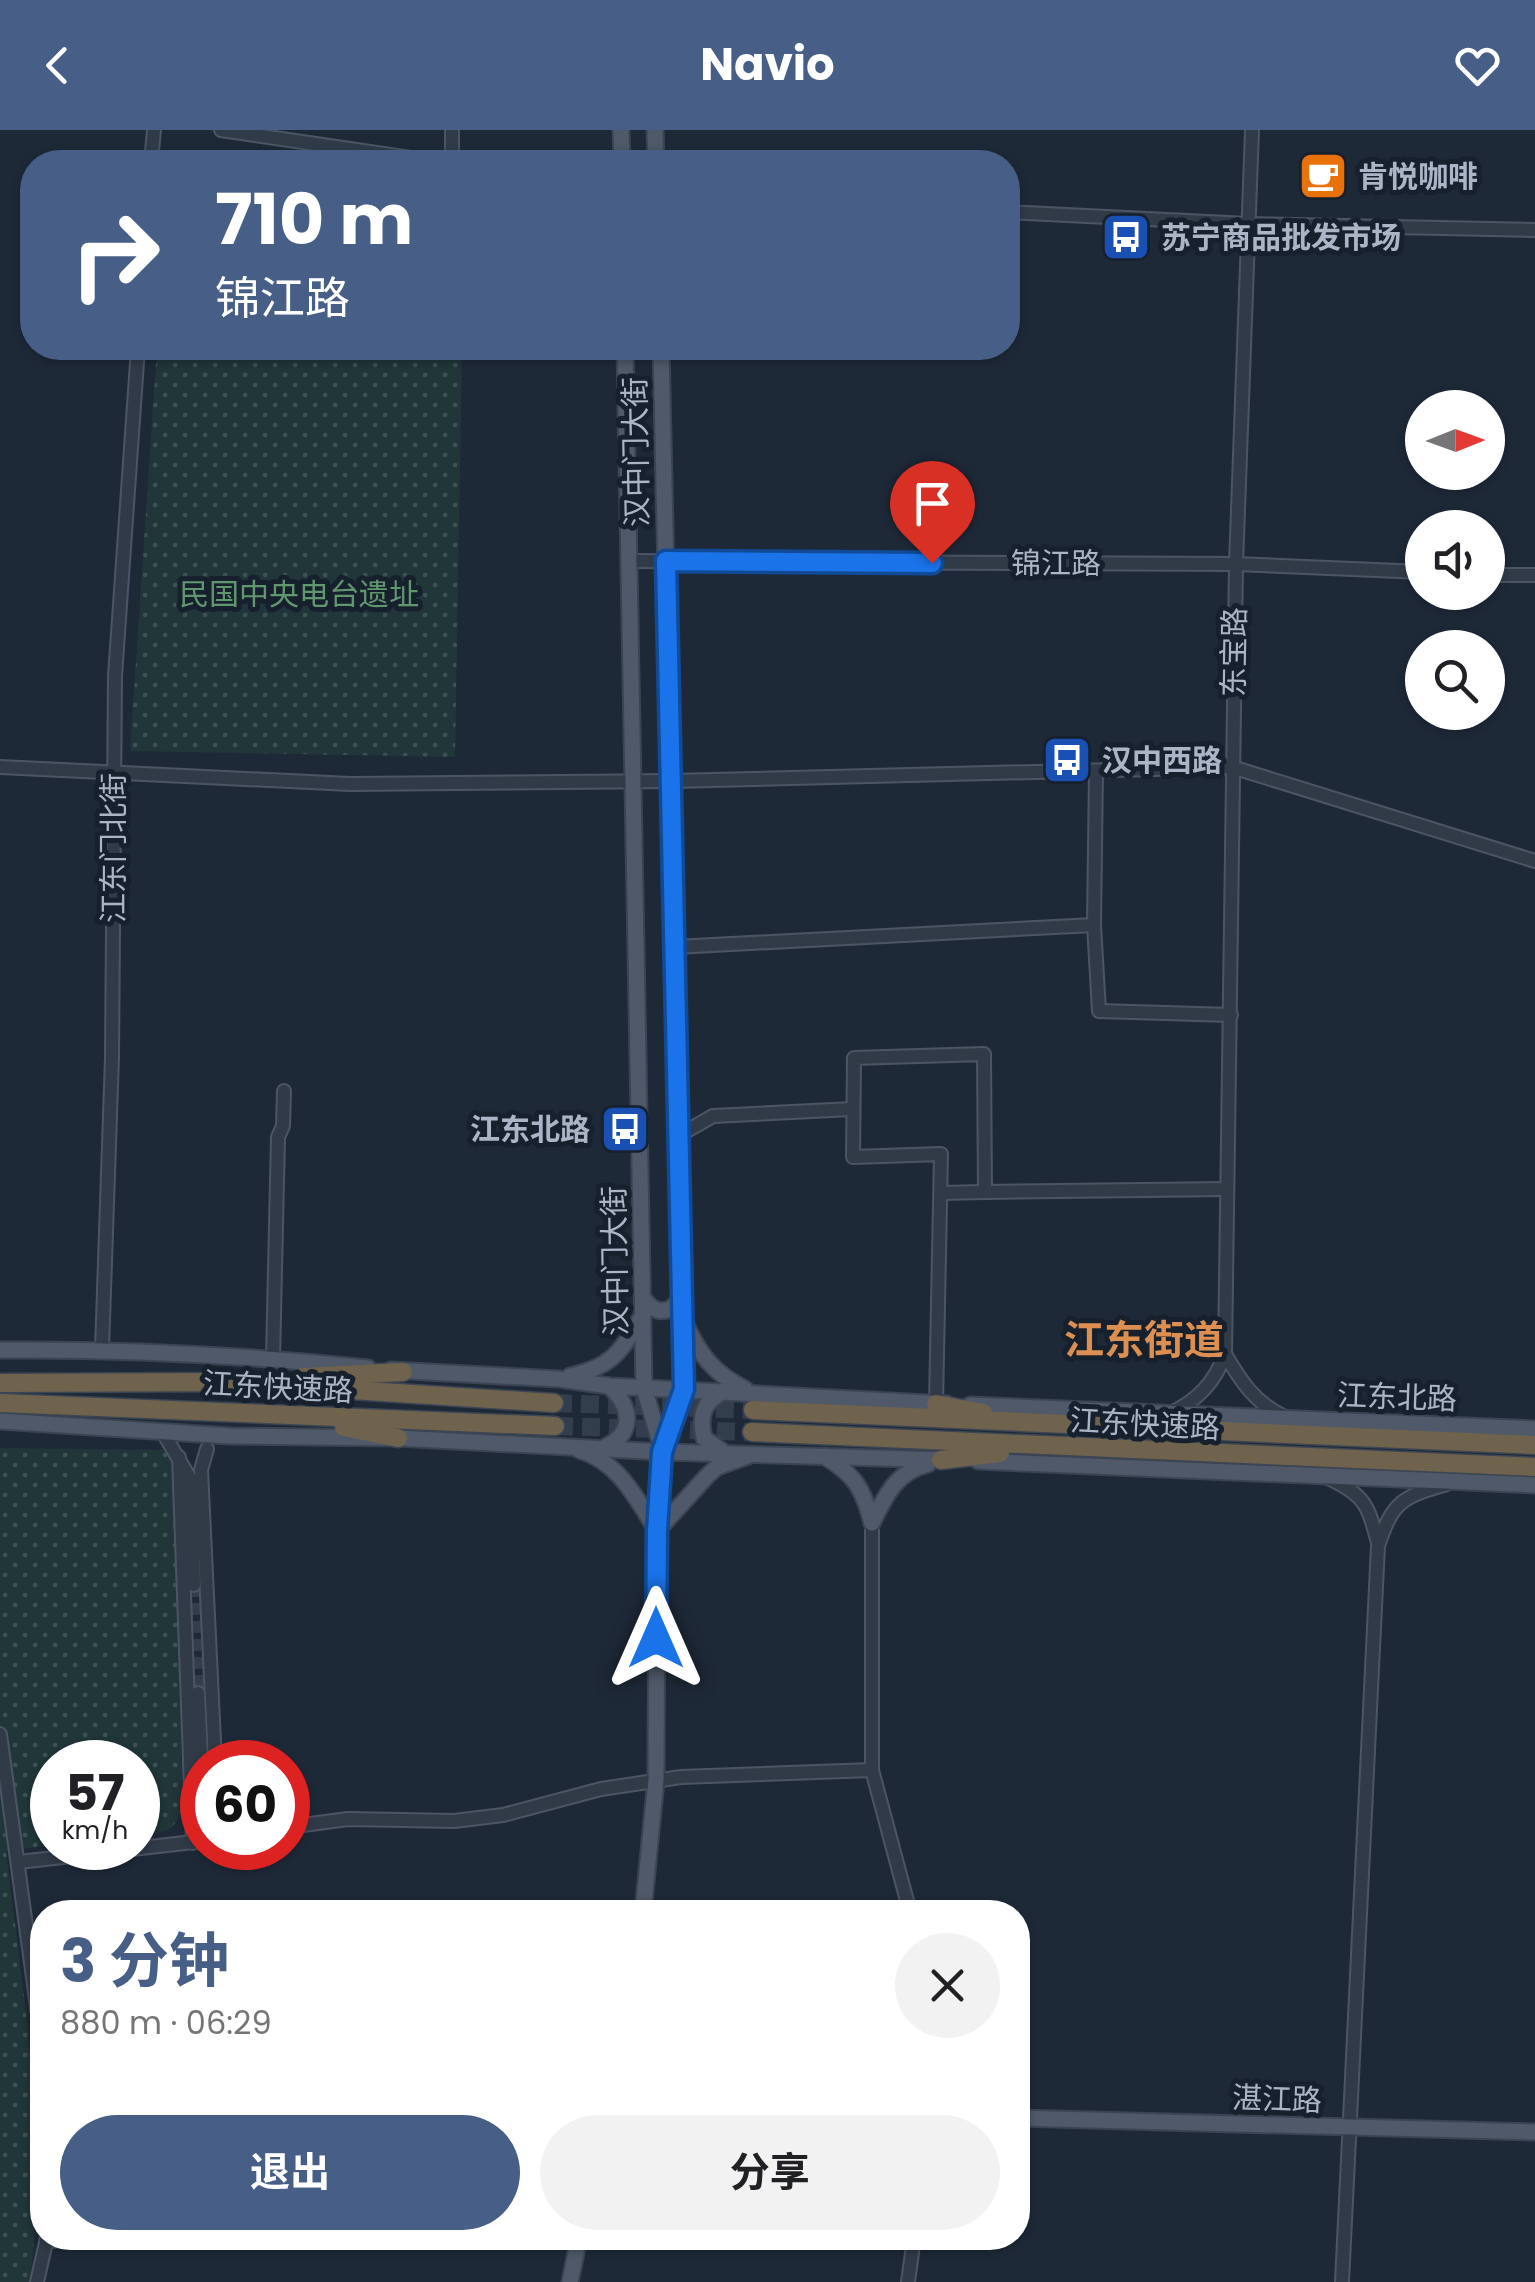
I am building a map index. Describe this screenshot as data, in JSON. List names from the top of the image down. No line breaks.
{"streets":{"highway":["江东快速路"],"main road":["汉中门大街","江东北路","湛江路"],"street":["锦江路","东宝路","江东门北街"]},"crossings":[["汉中门大街","锦江路"],["汉中门大街","江东北路"],["锦江路","东宝路"],["江东门北街","江东北路"],["江东快速路","江东北路"]],"districts":["江东街道"],"parks":["民国中央电台遗址"],"places":{"cafe":["肯悦咖啡"],"bus stop":["苏宁商品批发市场","汉中西路","江东北路"]},"north":"right","page":{"header":"Navio","turn":["710 m","锦江路"],"speed":"57 km/h","limit":"60","heading":["3 分钟","880 m · 06:29"],"buttons":["退出","分享"]}}
